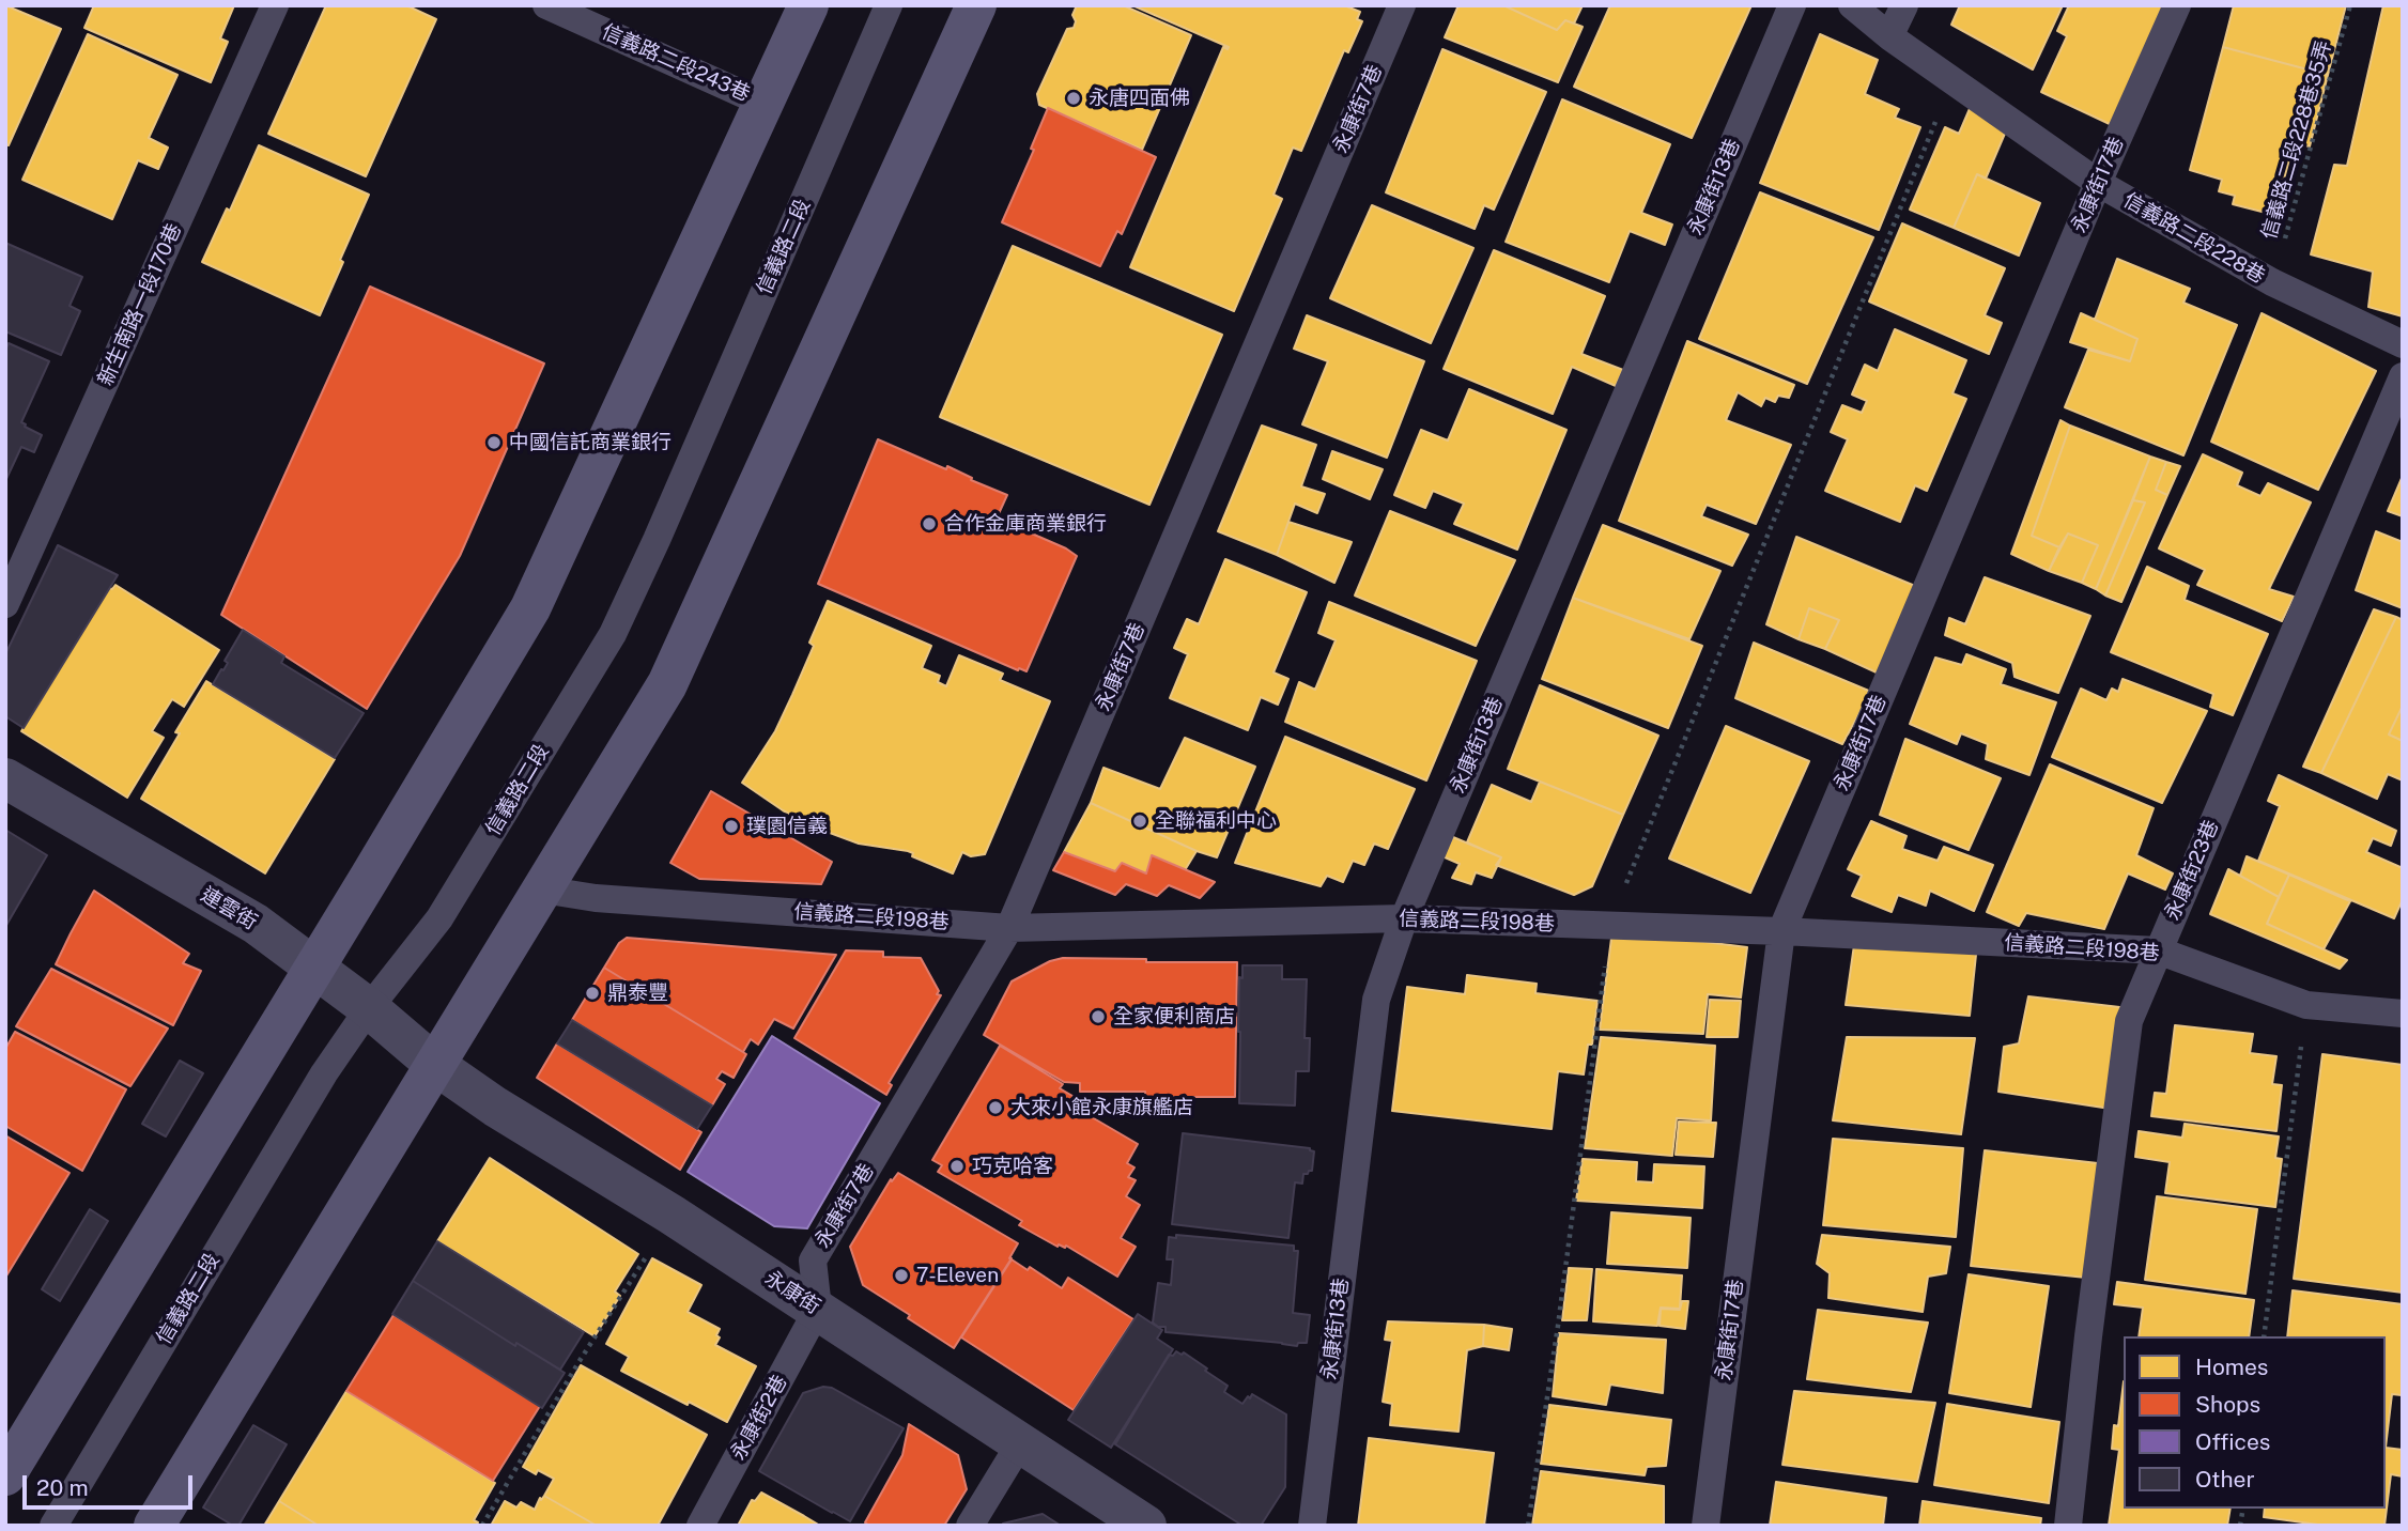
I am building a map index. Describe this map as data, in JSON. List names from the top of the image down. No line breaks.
{"streets":{"street":["連雲街","永康街"],"lane":["信義路二段243巷","永康街7巷","永康街17巷","永康街13巷","信義路二段228巷","信義路二段","新生南路一段170巷","永康街23巷","信義路二段198巷","永康街2巷"],"path":["信義路二段228巷35弄"]},"crossings":[["永康街7巷","信義路二段198巷"],["永康街7巷","永康街"],["永康街7巷","永康街2巷"],["信義路二段228巷35弄","信義路二段228巷"],["永康街17巷","信義路二段228巷"],["永康街17巷","信義路二段198巷"],["永康街13巷","信義路二段198巷"],["信義路二段","連雲街"],["永康街23巷","信義路二段198巷"],["連雲街","永康街"],["永康街","永康街2巷"]],"places":["永唐四面佛","中國信託商業銀行","合作金庫商業銀行","全聯福利中心","璞園信義","鼎泰豐","全家便利商店","大來小館永康旗艦店","巧克哈客","7-Eleven"],"legend":["Homes","Shops","Offices","Other"],"scale_bar":"20 m"}
